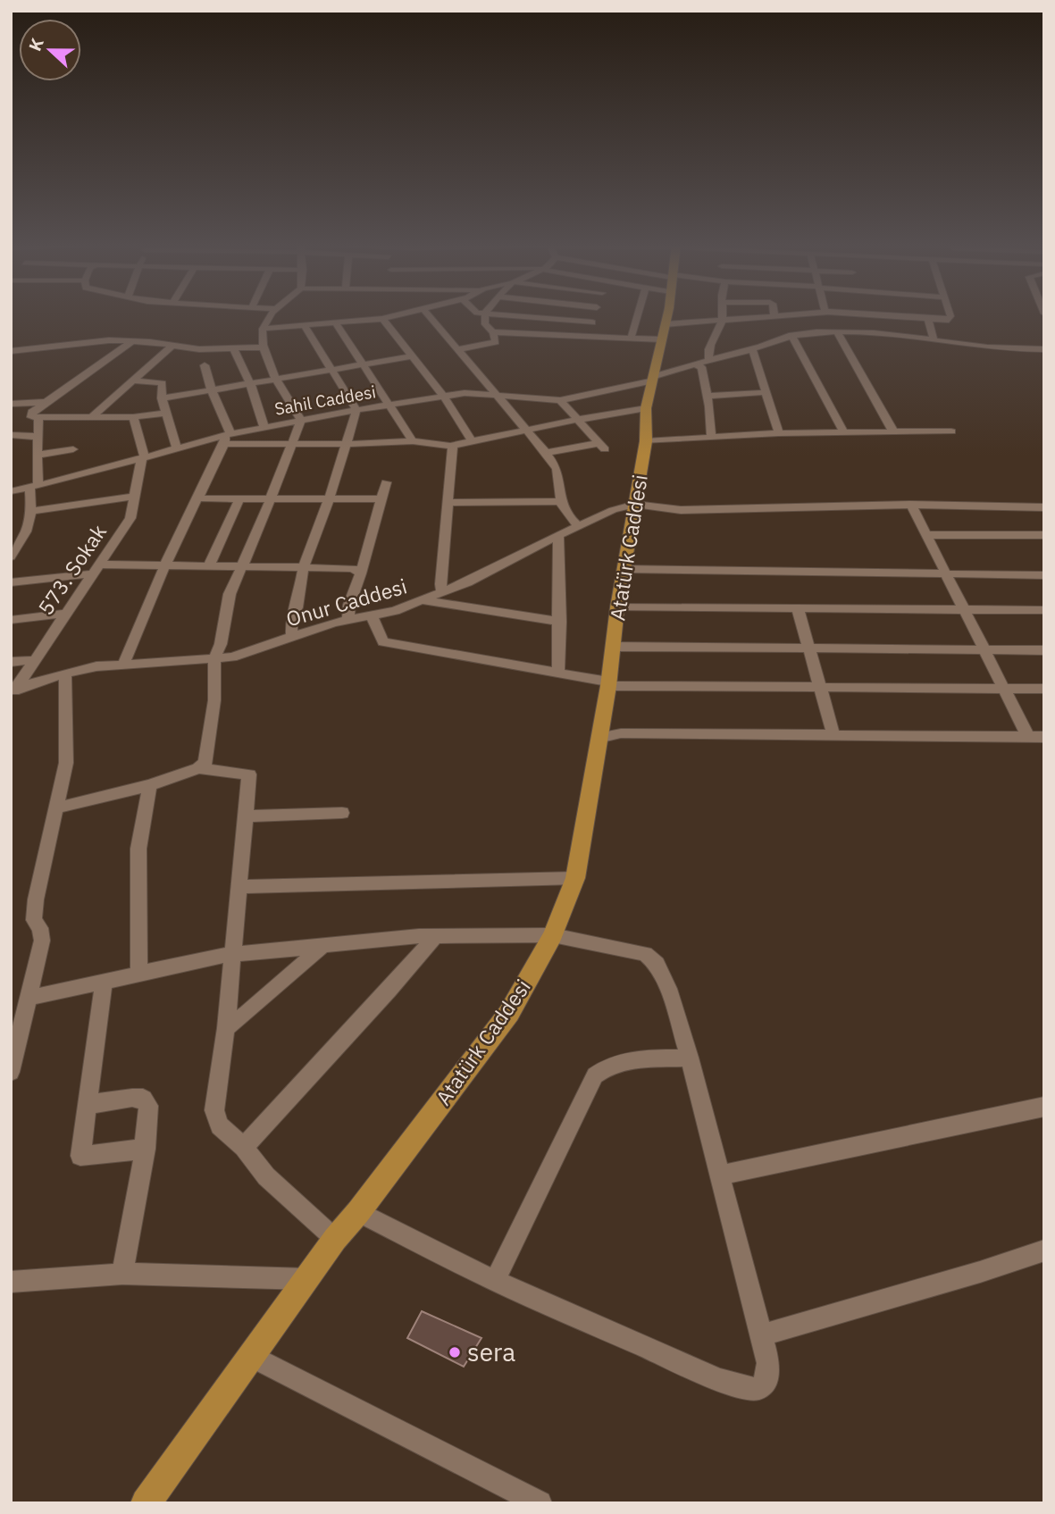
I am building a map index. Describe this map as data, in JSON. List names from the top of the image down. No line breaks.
{"streets":{"main road":["Atatürk Caddesi"],"street":["Sahil Caddesi","573. Sokak","Onur Caddesi"]},"crossings":[["Sahil Caddesi","Atatürk Caddesi"],["Sahil Caddesi","573. Sokak"],["Atatürk Caddesi","Onur Caddesi"],["573. Sokak","Onur Caddesi"]],"places":["sera"],"north":"left"}
